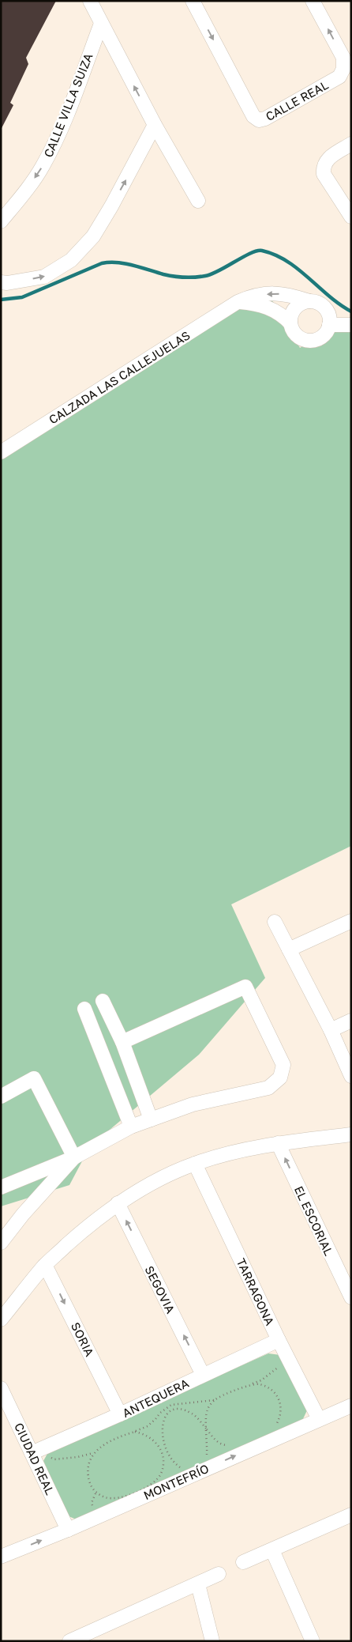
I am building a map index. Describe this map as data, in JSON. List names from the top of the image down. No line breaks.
{"streets":{"street":["CALLE REAL","CALLE VILLA SUIZA","CALZADA LAS CALLEJUELAS","EL ESCORIAL","SEGOVIA","TARRAGONA","SORIA","ANTEQUERA","CIUDAD REAL","MONTEFRÍO"]},"crossings":[["SEGOVIA","ANTEQUERA"],["TARRAGONA","ANTEQUERA"],["TARRAGONA","MONTEFRÍO"],["SORIA","ANTEQUERA"],["ANTEQUERA","CIUDAD REAL"],["CIUDAD REAL","MONTEFRÍO"]],"one_way":["CALLE VILLA SUIZA","EL ESCORIAL","SEGOVIA","SORIA"]}
